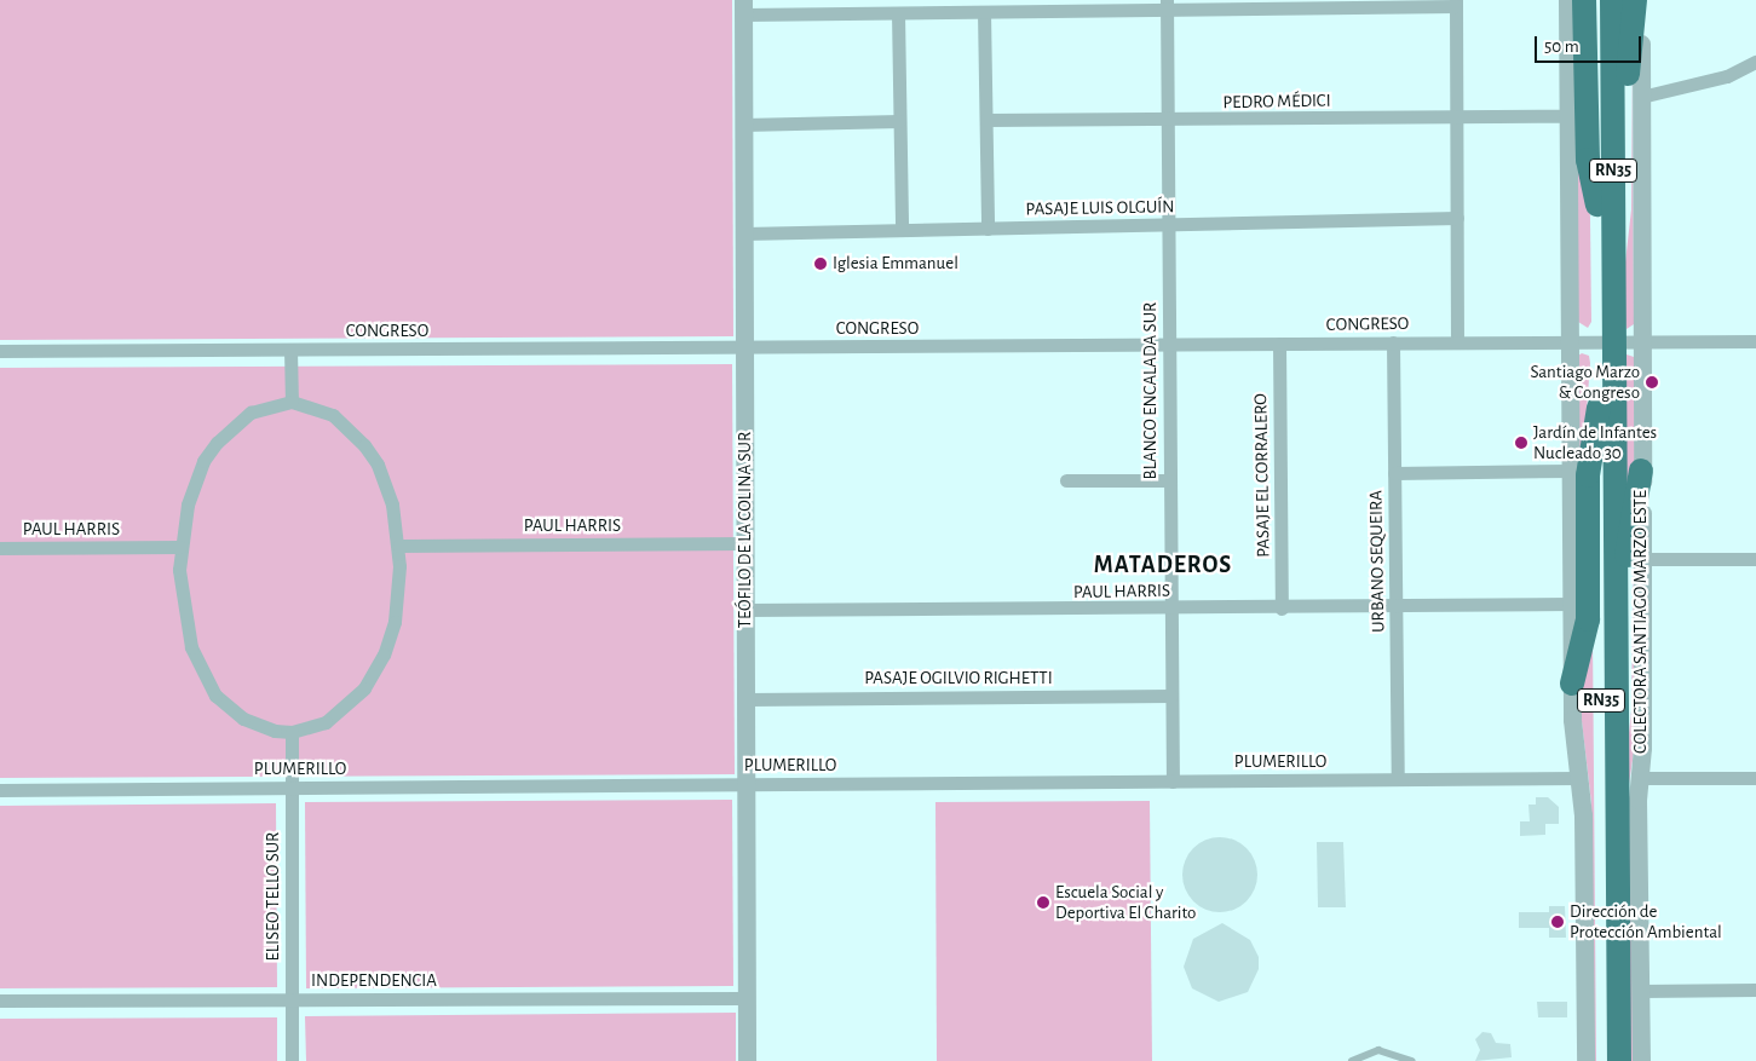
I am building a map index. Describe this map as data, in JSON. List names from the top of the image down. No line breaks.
{"streets":{"highway":["RN35"],"street":["PEDRO MÉDICI","PASAJE LUIS OLGUÍN","CONGRESO","BLANCO ENCALADA SUR","PASAJE EL CORRALERO","PAUL HARRIS","TEÓFILO DE LA COLINA SUR","URBANO SEQUEIRA","COLECTORA SANTIAGO MARZO ESTE","PASAJE OGILVIO RIGHETTI","PLUMERILLO","ELISEO TELLO SUR","INDEPENDENCIA"]},"crossings":[["PEDRO MÉDICI","BLANCO ENCALADA SUR"],["RN35","CONGRESO"],["RN35","COLECTORA SANTIAGO MARZO ESTE"],["PASAJE LUIS OLGUÍN","BLANCO ENCALADA SUR"],["PASAJE LUIS OLGUÍN","TEÓFILO DE LA COLINA SUR"],["CONGRESO","BLANCO ENCALADA SUR"],["CONGRESO","PASAJE EL CORRALERO"],["CONGRESO","TEÓFILO DE LA COLINA SUR"],["CONGRESO","URBANO SEQUEIRA"],["CONGRESO","COLECTORA SANTIAGO MARZO ESTE"],["BLANCO ENCALADA SUR","PAUL HARRIS"],["BLANCO ENCALADA SUR","PASAJE OGILVIO RIGHETTI"],["BLANCO ENCALADA SUR","PLUMERILLO"],["PASAJE EL CORRALERO","PAUL HARRIS"],["PAUL HARRIS","TEÓFILO DE LA COLINA SUR"],["PAUL HARRIS","URBANO SEQUEIRA"],["TEÓFILO DE LA COLINA SUR","PASAJE OGILVIO RIGHETTI"],["TEÓFILO DE LA COLINA SUR","PLUMERILLO"],["TEÓFILO DE LA COLINA SUR","INDEPENDENCIA"],["URBANO SEQUEIRA","PLUMERILLO"],["PLUMERILLO","ELISEO TELLO SUR"],["ELISEO TELLO SUR","INDEPENDENCIA"]],"districts":["MATADEROS"],"places":["Iglesia Emmanuel","Santiago Marzo & Congreso","Jardín de Infantes Nucleado 30","Escuela Social y Deportiva El Charito","Dirección de Protección Ambiental"],"scale_bar":"50 m"}
